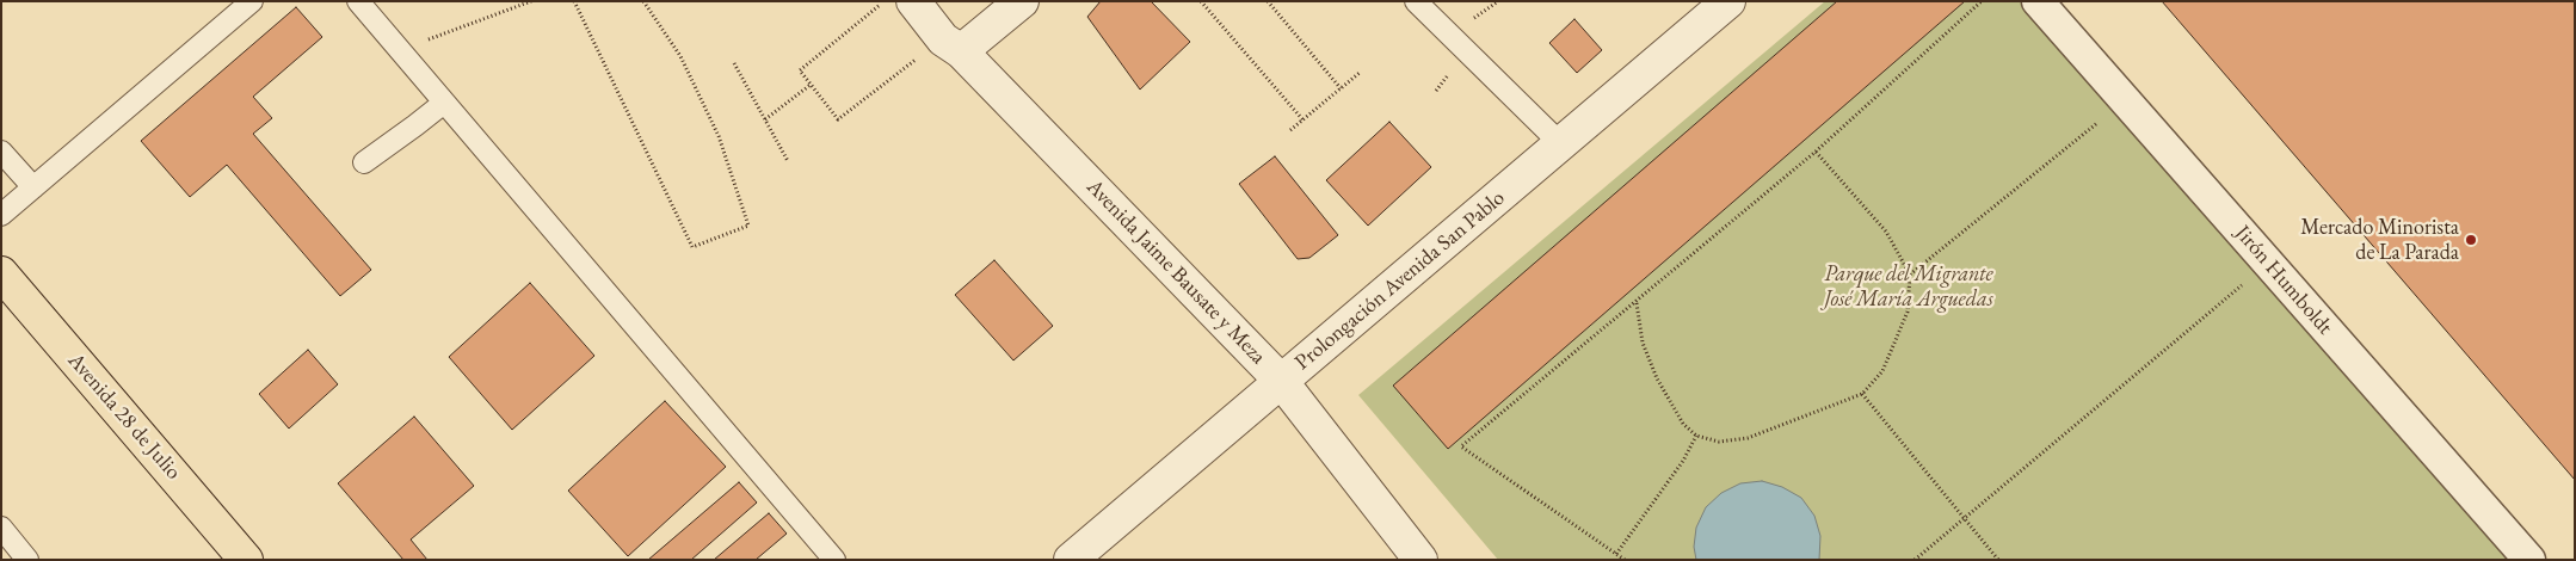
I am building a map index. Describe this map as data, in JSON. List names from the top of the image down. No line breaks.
{"streets":{"main road":["Avenida 28 de Julio"],"street":["Avenida Jaime Bausate y Meza","Prolongación Avenida San Pablo","Jirón Humboldt"]},"crossings":[["Avenida Jaime Bausate y Meza","Prolongación Avenida San Pablo"]],"parks":["Parque del Migrante José María Arguedas"],"places":["Mercado Minorista de La Parada"]}
